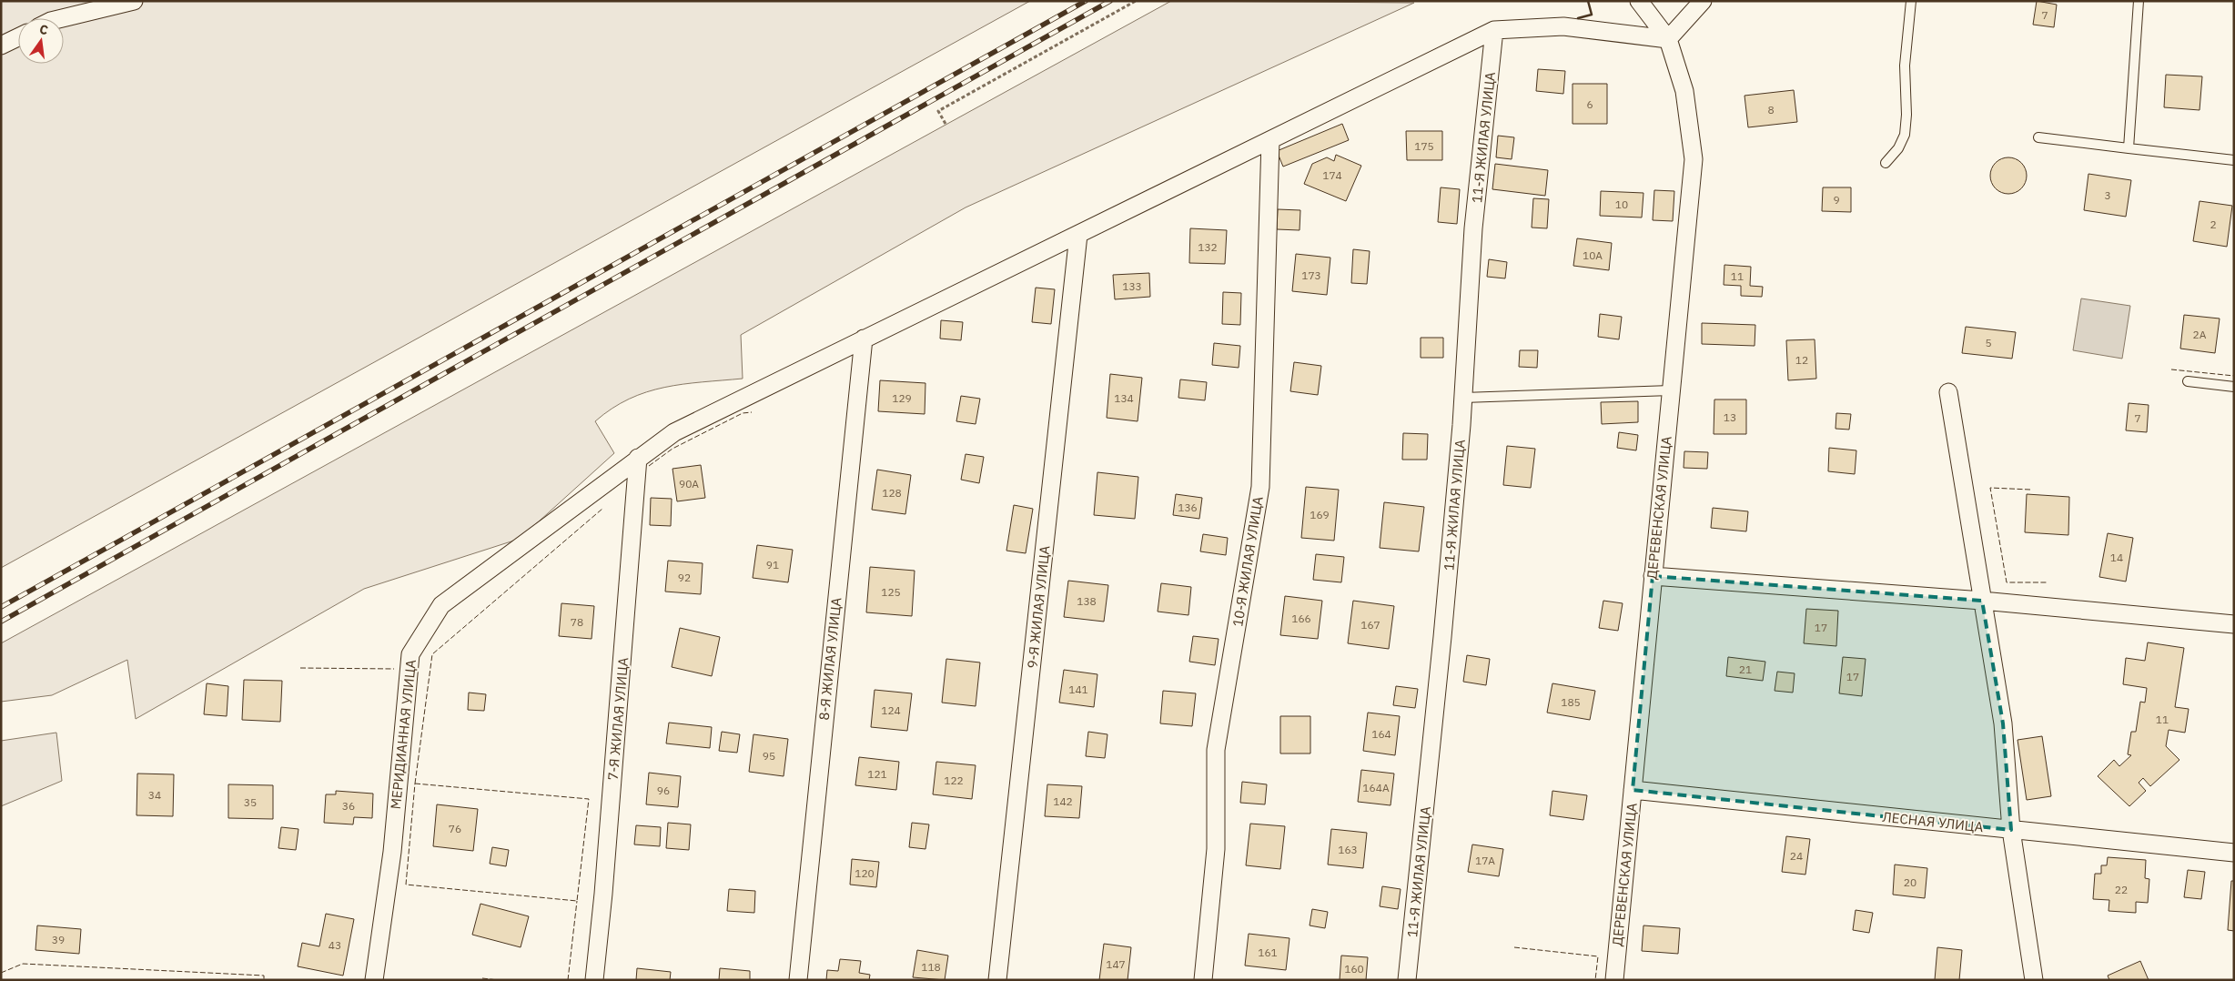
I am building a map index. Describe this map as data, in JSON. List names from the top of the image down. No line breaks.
{"streets":{"street":["11-Я ЖИЛАЯ УЛИЦА","ДЕРЕВЕНСКАЯ УЛИЦА","10-Я ЖИЛАЯ УЛИЦА","9-Я ЖИЛАЯ УЛИЦА","8-Я ЖИЛАЯ УЛИЦА","7-Я ЖИЛАЯ УЛИЦА","МЕРИДИАННАЯ УЛИЦА","ЛЕСНАЯ УЛИЦА"]},"crossings":[["11-Я ЖИЛАЯ УЛИЦА","МЕРИДИАННАЯ УЛИЦА"],["ДЕРЕВЕНСКАЯ УЛИЦА","ЛЕСНАЯ УЛИЦА"],["10-Я ЖИЛАЯ УЛИЦА","МЕРИДИАННАЯ УЛИЦА"],["9-Я ЖИЛАЯ УЛИЦА","МЕРИДИАННАЯ УЛИЦА"],["8-Я ЖИЛАЯ УЛИЦА","МЕРИДИАННАЯ УЛИЦА"],["7-Я ЖИЛАЯ УЛИЦА","МЕРИДИАННАЯ УЛИЦА"]],"house_numbers":["7","6","8","175","174","3","9","10","2","132","10А","173","11","133","2А","5","12","129","134","13","7","90А","128","136","169","14","91","92","125","138","166","78","167","17","21","17","141","185","124","11","164","95","121","122","164А","96","34","142","35","36","76","163","24","17А","120","20","22","39","43","161","147","118","160"],"north":"top"}
